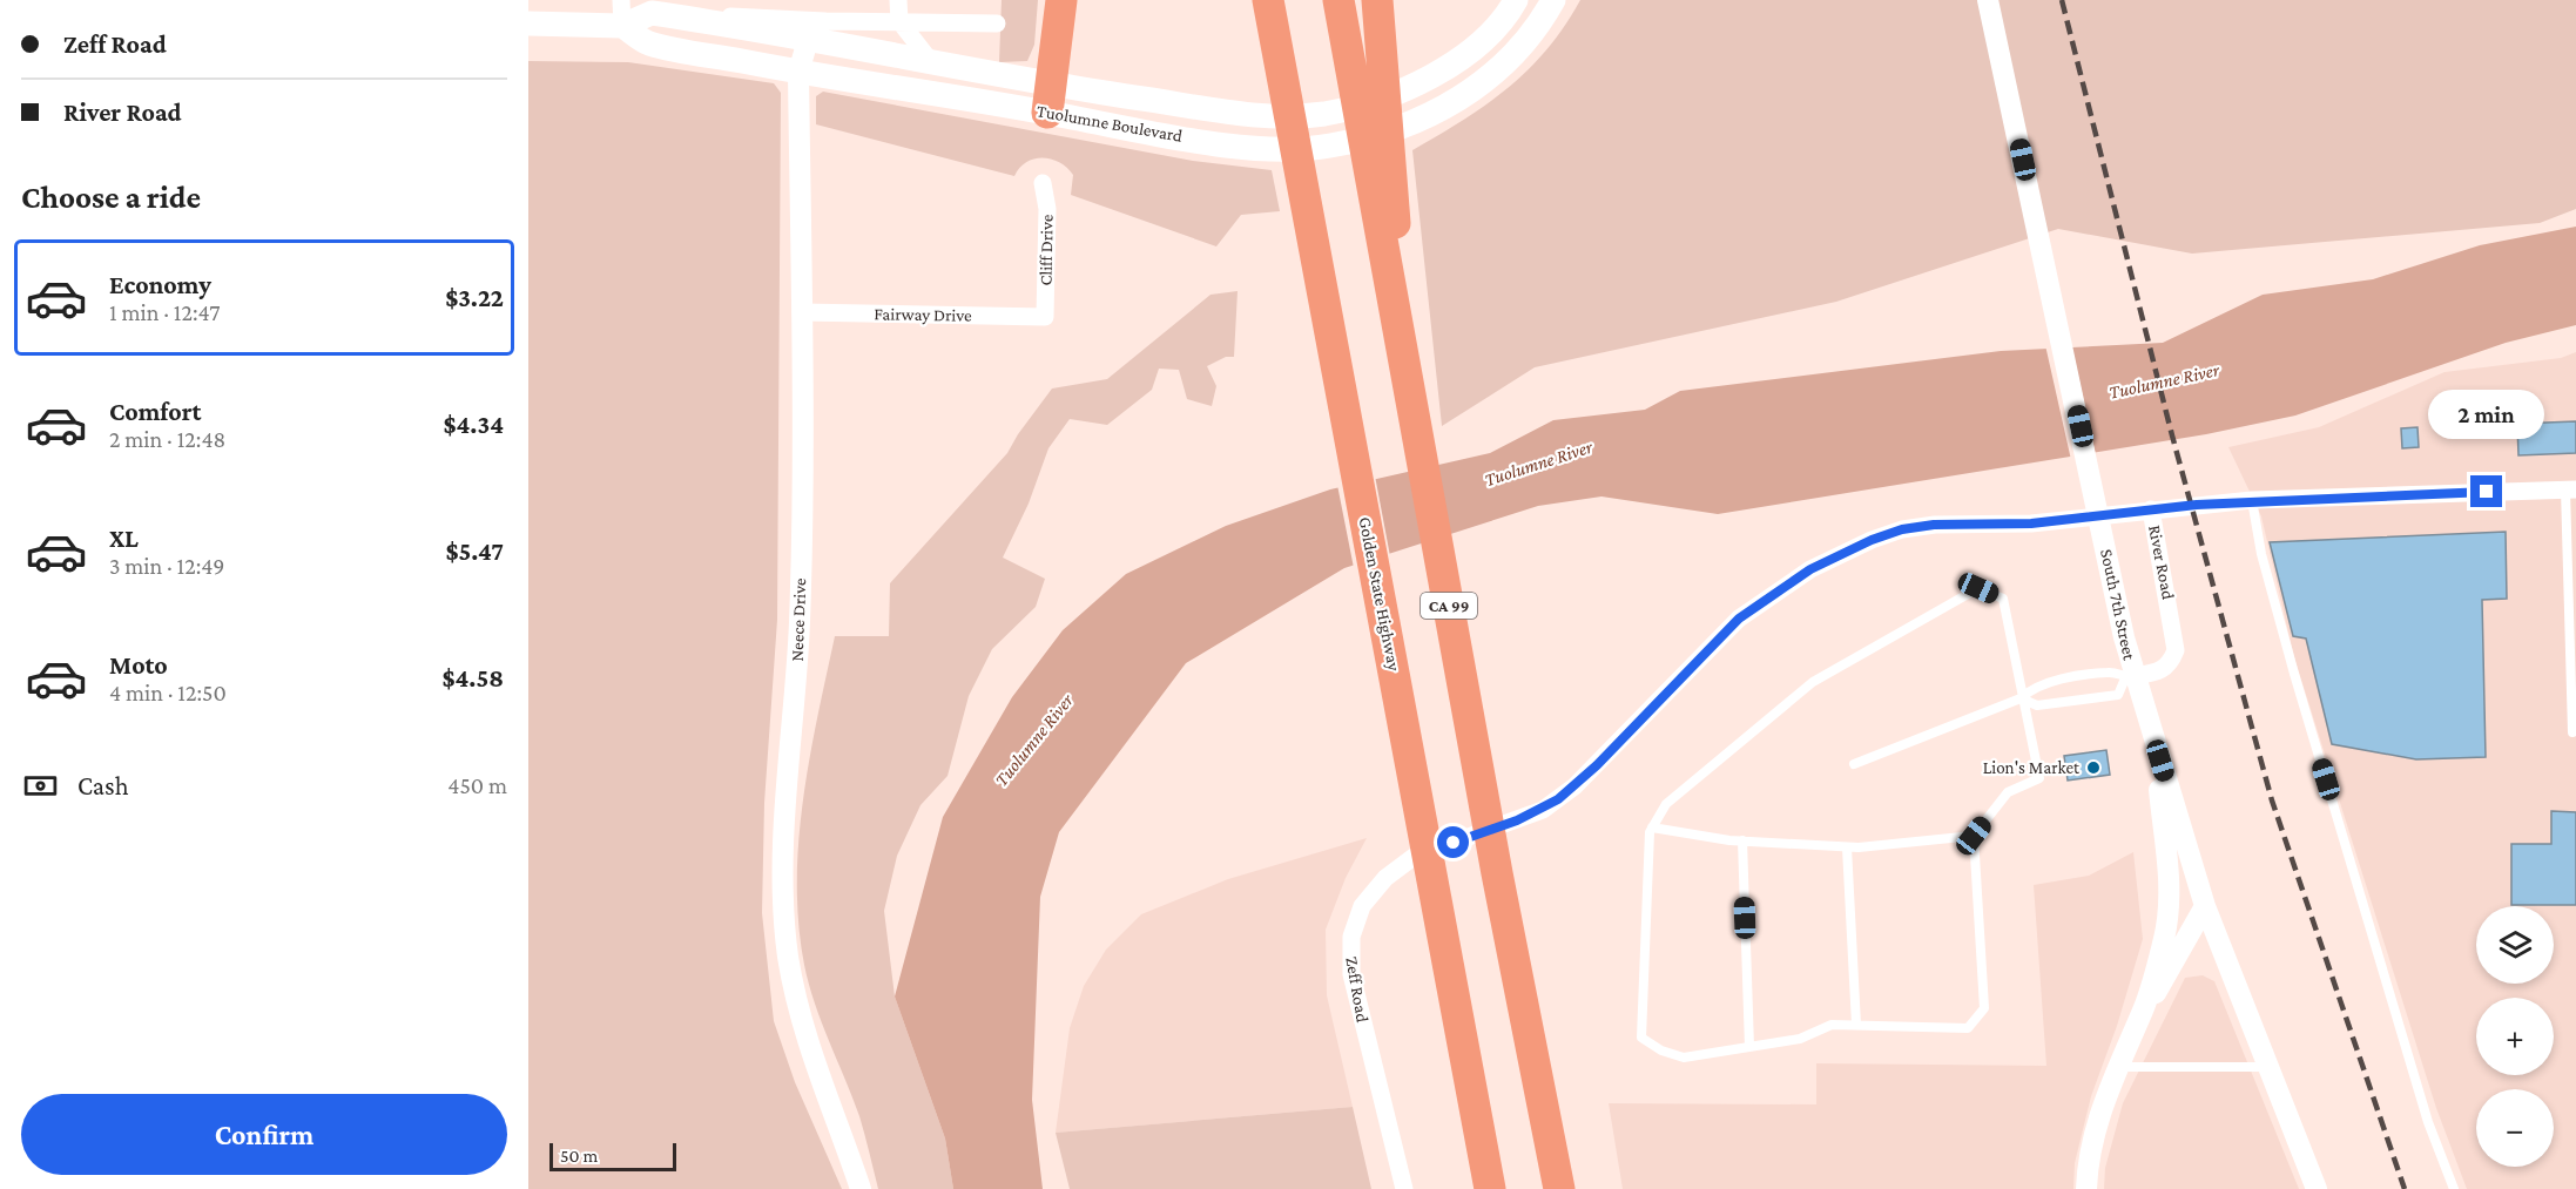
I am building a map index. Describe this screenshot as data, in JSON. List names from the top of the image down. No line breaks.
{"streets":{"highway":["Golden State Highway","CA 99"],"main road":["Tuolumne Boulevard"],"street":["Cliff Drive","Fairway Drive","River Road","South 7th Street","Neece Drive","Zeff Road"]},"crossings":[["Tuolumne Boulevard","Neece Drive"],["Cliff Drive","Fairway Drive"],["Fairway Drive","Neece Drive"],["River Road","South 7th Street"],["River Road","Zeff Road"]],"water":["Tuolumne River"],"places":["Lion's Market"],"scale_bar":"50 m","page":{"banner":["Zeff Road","River Road"],"heading":"Choose a ride","list":[{"name":"Economy","note":"1 min · 12:47","value":"$3.22"},{"name":"Comfort","note":"2 min · 12:48","value":"$4.34"},{"name":"XL","note":"3 min · 12:49","value":"$5.47"},{"name":"Moto","note":"4 min · 12:50","value":"$4.58"}],"bubble":"2 min","pay":["Cash","450 m"],"map_buttons":["+","−"],"buttons":"Confirm","scale":"50 m"}}
